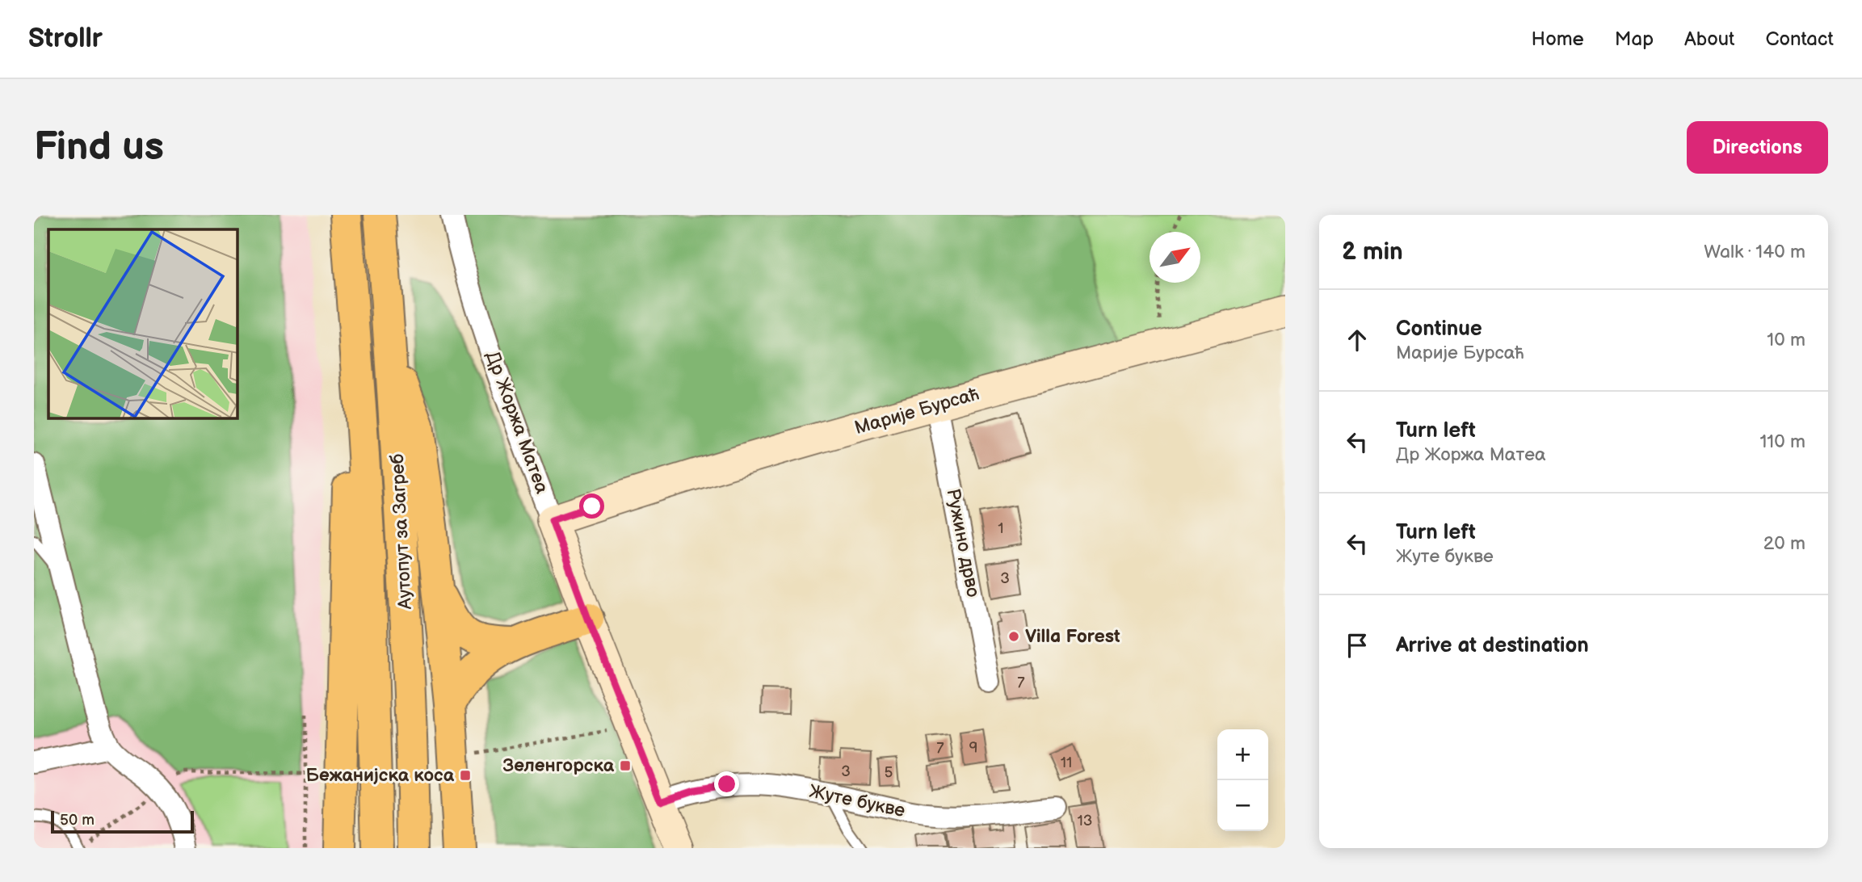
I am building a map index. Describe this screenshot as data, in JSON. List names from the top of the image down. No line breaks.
{"streets":{"highway":["Аутопут за Загреб"],"street":["Марије Бурсаћ","Др Жоржа Матеа","Ружино дрво","Жуте букве"]},"crossings":[["Марије Бурсаћ","Др Жоржа Матеа"],["Марије Бурсаћ","Ружино дрво"],["Др Жоржа Матеа","Жуте букве"]],"places":{"other":["Villa Forest"],"transit":["Зеленгорска","Бежанијска коса"]},"house_numbers":["1","3","7","7","9","11","3","5","13"],"scale_bar":"50 m","north":"top right","page":{"header":"Strollr","nav":["Home","Map","About","Contact"],"buttons":"Directions","title":"Find us","heading":["2 min","Walk · 140 m"],"list":[["Continue","Марије Бурсаћ","10 m"],["Turn left","Др Жоржа Матеа","110 m"],["Turn left","Жуте букве","20 m"],"Arrive at destination"],"map_buttons":["+","−"],"scale":"50 m"}}
